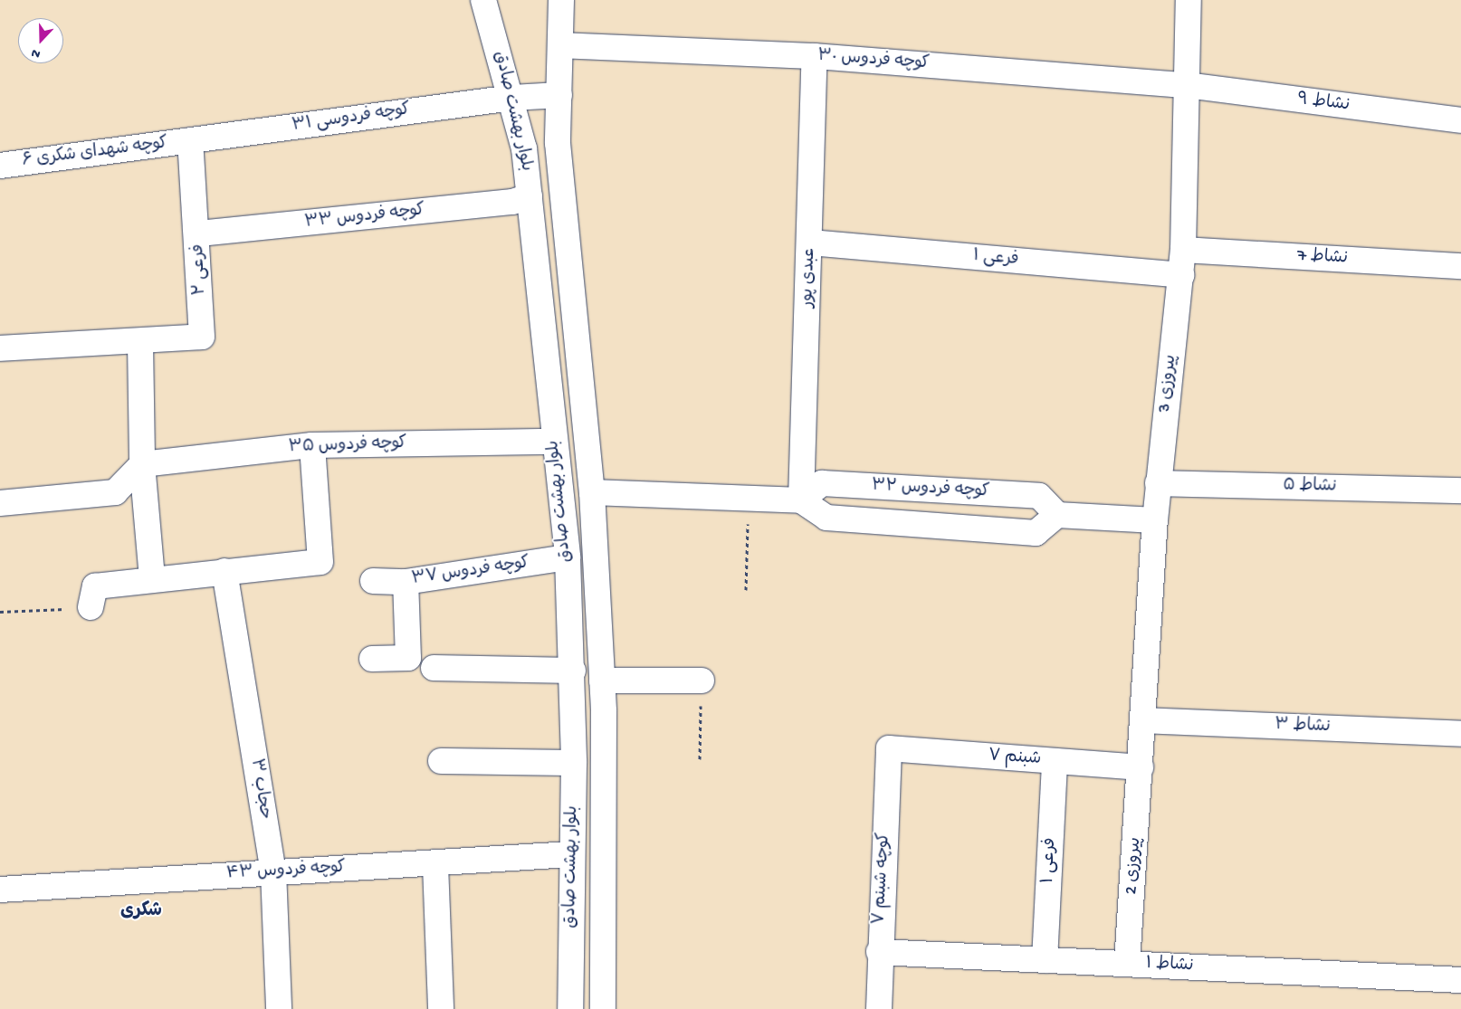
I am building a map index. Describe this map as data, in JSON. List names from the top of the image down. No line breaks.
{"streets":{"street":["کوچه فردوس ۳۰","نشاط ۹","بلوار بهشت صادق","کوچه فردوسی ۳۱","کوچه شهدای شکری ۶","کوچه فردوس ۳۳","نشاط 7","فرعی ۱","فرعی ۲","عبدی پور","پیروزی 3","کوچه فردوس ۳۵","نشاط ۵","کوچه فردوس ۳۲","کوچه فردوس ۳۷","نشاط ۳","شبنم ۷","حجاب ۳","پیروزی 2","کوچه فردوس ۴۳","کوچه شبنم ۷","نشاط ۱"]},"crossings":[["کوچه فردوس ۳۰","نشاط ۹"],["کوچه فردوس ۳۰","بلوار بهشت صادق"],["کوچه فردوس ۳۰","عبدی پور"],["کوچه فردوس ۳۰","پیروزی 3"],["نشاط ۹","پیروزی 3"],["بلوار بهشت صادق","کوچه فردوسی ۳۱"],["بلوار بهشت صادق","کوچه فردوس ۳۳"],["بلوار بهشت صادق","کوچه فردوس ۳۵"],["بلوار بهشت صادق","کوچه فردوس ۳۷"],["بلوار بهشت صادق","کوچه فردوس ۴۳"],["کوچه فردوسی ۳۱","کوچه شهدای شکری ۶"],["کوچه فردوسی ۳۱","فرعی ۲"],["کوچه شهدای شکری ۶","فرعی ۲"],["کوچه فردوس ۳۳","فرعی ۲"],["نشاط 7","پیروزی 3"],["فرعی ۱","عبدی پور"],["فرعی ۱","پیروزی 3"],["فرعی ۱","شبنم ۷"],["فرعی ۱","نشاط ۱"],["عبدی پور","کوچه فردوس ۳۲"],["پیروزی 3","نشاط ۵"],["پیروزی 3","نشاط ۳"],["پیروزی 3","شبنم ۷"],["پیروزی 3","پیروزی 2"],["شبنم ۷","پیروزی 2"],["شبنم ۷","کوچه شبنم ۷"],["حجاب ۳","کوچه فردوس ۴۳"],["پیروزی 2","نشاط ۱"],["کوچه شبنم ۷","نشاط ۱"]],"districts":["شکری"],"north":"bottom"}
